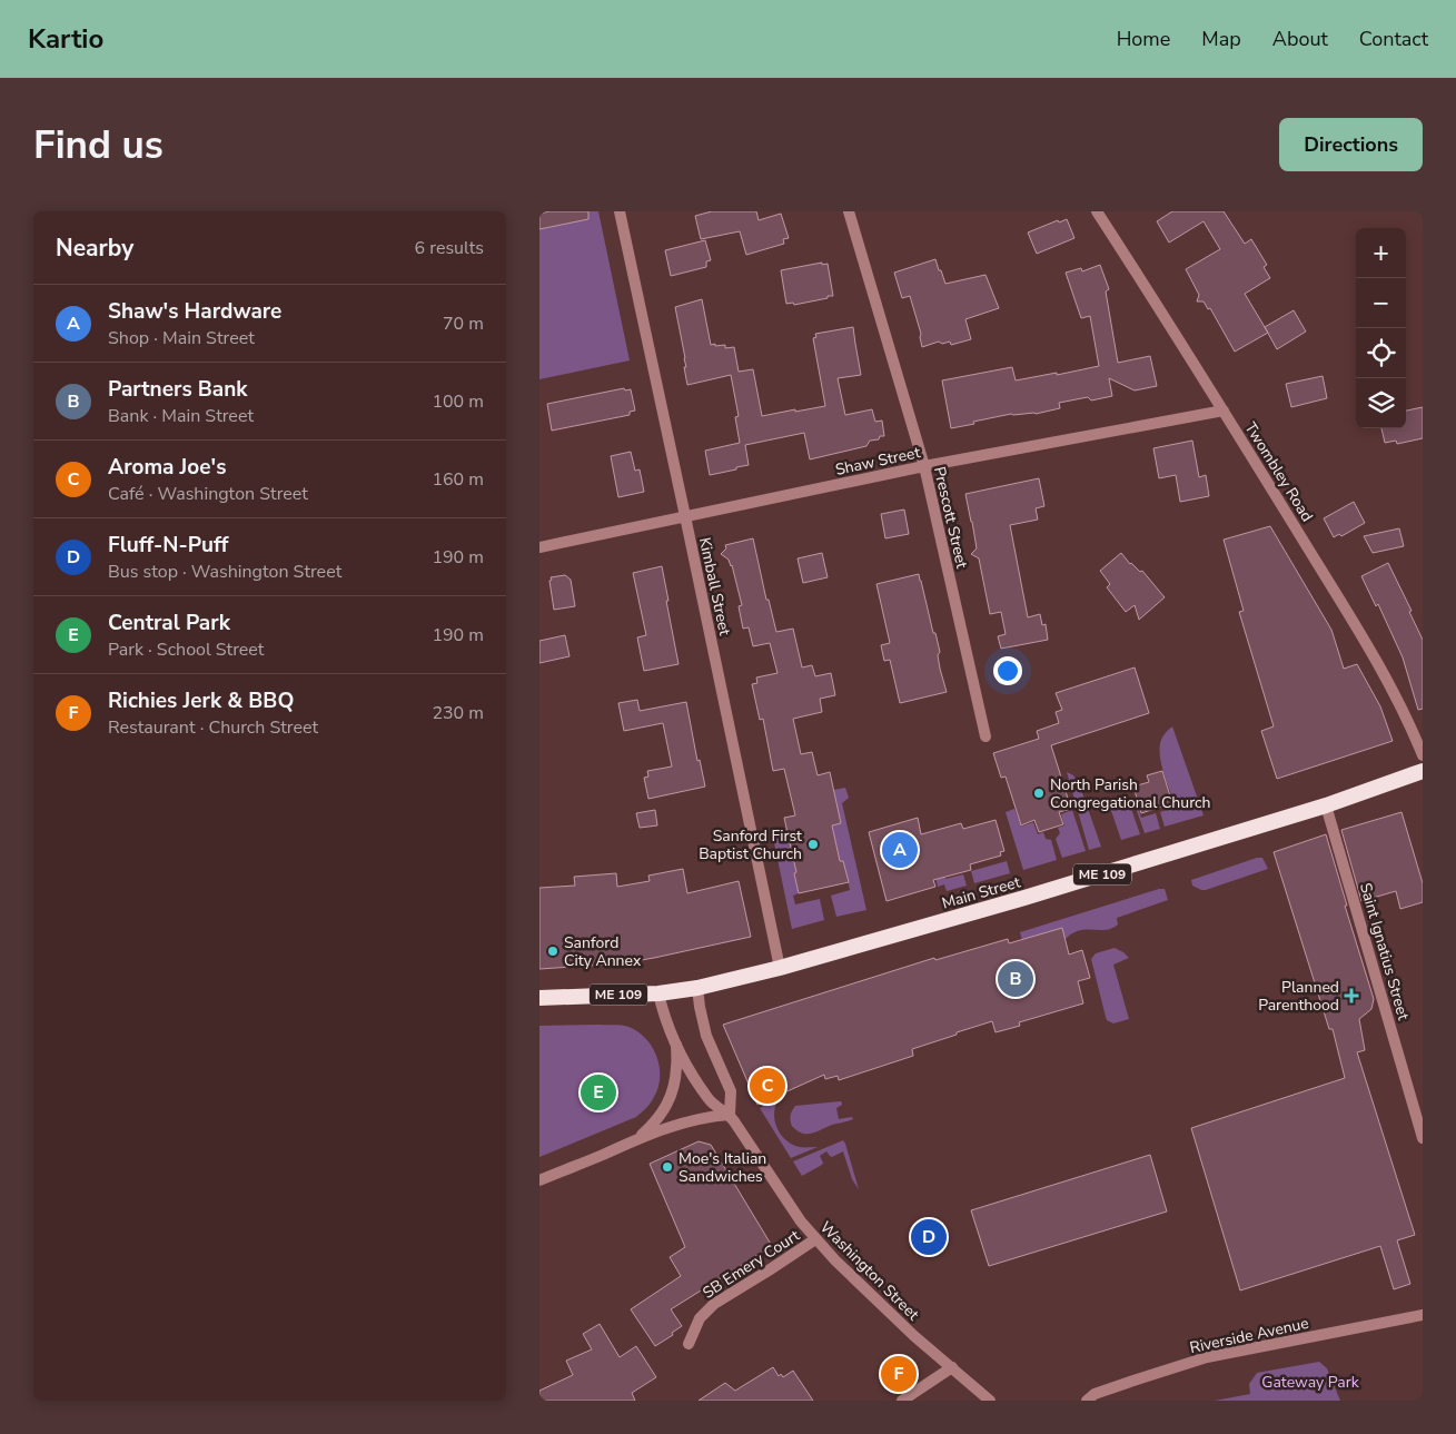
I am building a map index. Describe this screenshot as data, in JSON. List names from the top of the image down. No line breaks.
{"streets":{"highway":["ME 109","Main Street"],"street":["Shaw Street","Twombley Road","Prescott Street","Kimball Street","Saint Ignatius Street","SB Emery Court","Washington Street","Riverside Avenue"]},"crossings":[["Shaw Street","Twombley Road"],["Shaw Street","Prescott Street"],["Shaw Street","Kimball Street"],["Kimball Street","Main Street"],["Main Street","Saint Ignatius Street"],["Main Street","Washington Street"],["SB Emery Court","Washington Street"]],"parks":["Gateway Park"],"places":{"other":["North Parish Congregational Church","Sanford First Baptist Church","Sanford City Annex","Moe's Italian Sandwiches"],"health":["Planned Parenthood"]},"page":{"header":"Kartio","nav":["Home","Map","About","Contact"],"buttons":"Directions","title":"Find us","heading":["Nearby","6 results"],"map_buttons":["+","−"],"list":[{"mark":"A","name":"Shaw's Hardware","note":"Shop · Main Street","value":"70 m"},{"mark":"B","name":"Partners Bank","note":"Bank · Main Street","value":"100 m"},{"mark":"C","name":"Aroma Joe's","note":"Café · Washington Street","value":"160 m"},{"mark":"D","name":"Fluff-N-Puff","note":"Bus stop · Washington Street","value":"190 m"},{"mark":"E","name":"Central Park","note":"Park · School Street","value":"190 m"},{"mark":"F","name":"Richies Jerk & BBQ","note":"Restaurant · Church Street","value":"230 m"}],"pins":["A","B","C","E","D","F"]}}
